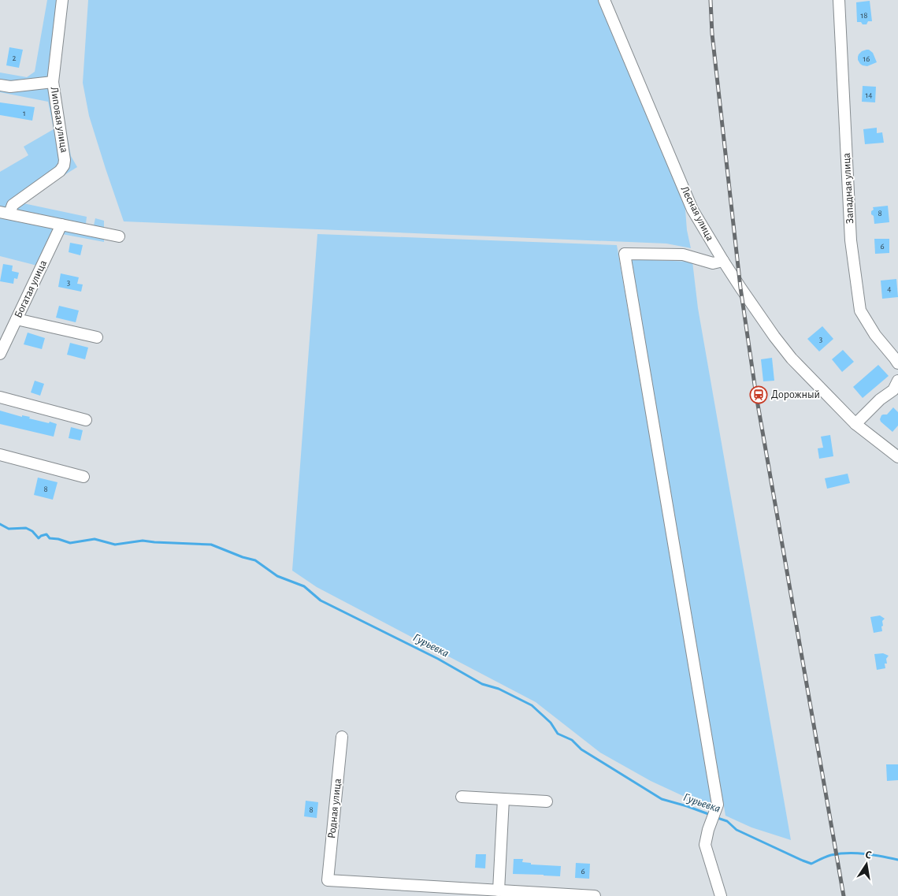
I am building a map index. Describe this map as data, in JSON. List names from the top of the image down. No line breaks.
{"streets":{"street":["Липовая улица","Западная улица","Лесная улица","Богатая улица","Родная улица"]},"water":["Гурьевка"],"places":{"station":["Дорожный"]},"house_numbers":["18","2","16","14","1","8","6","3","4","3","8","8","6"],"north":"top"}
